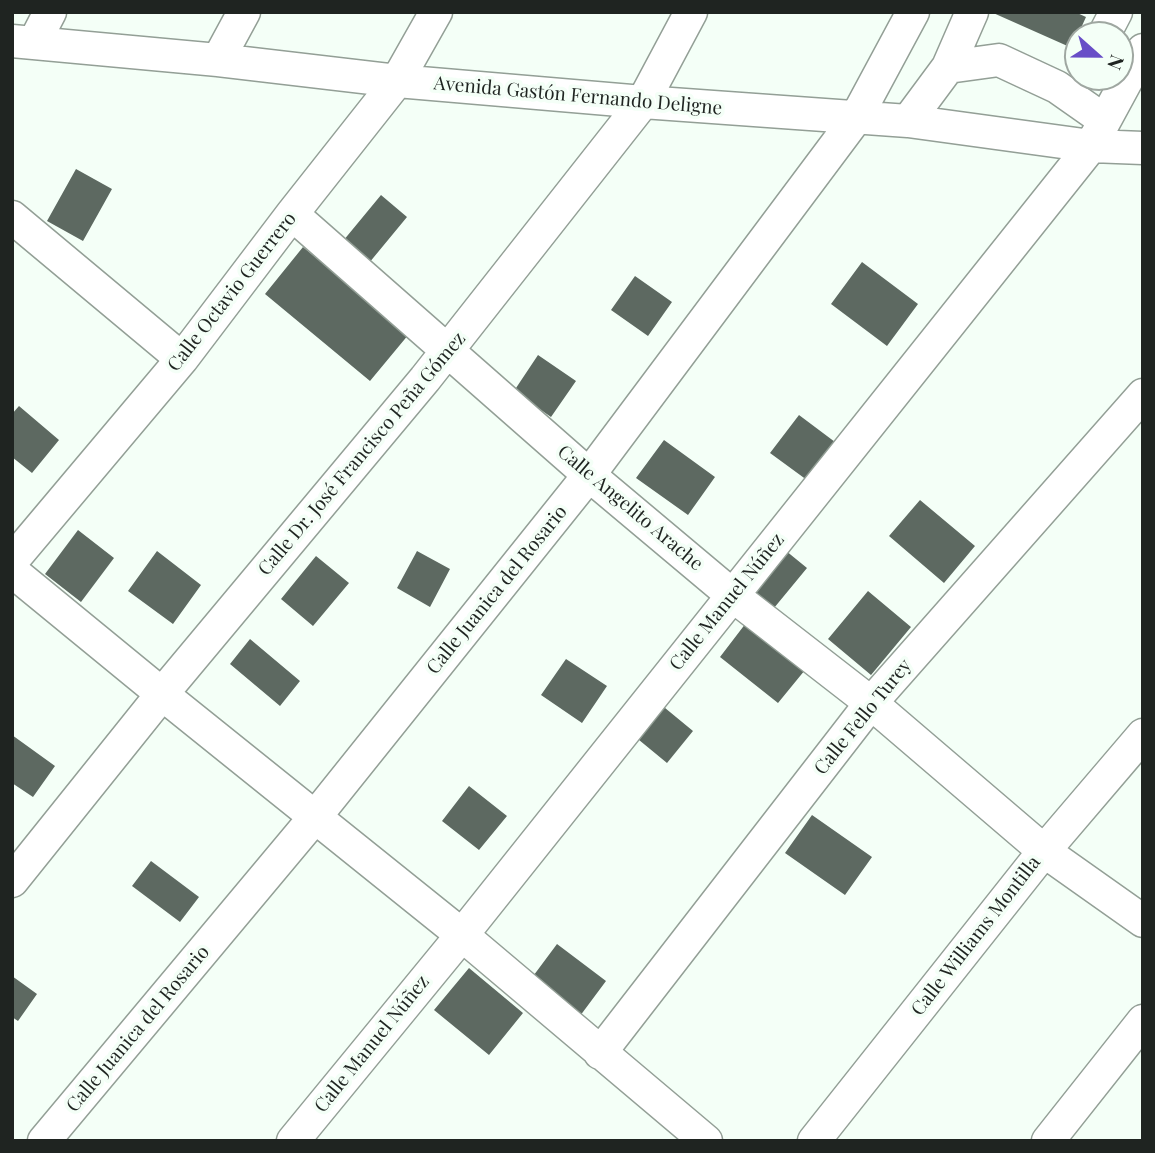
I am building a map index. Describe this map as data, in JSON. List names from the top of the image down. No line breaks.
{"streets":{"street":["Avenida Gastón Fernando Deligne","Calle Octavio Guerrero","Calle Dr. José Francisco Peña Gómez","Calle Angelito Arache","Calle Juanica del Rosario","Calle Manuel Núñez","Calle Fello Turey","Calle Williams Montilla"]},"crossings":[["Avenida Gastón Fernando Deligne","Calle Octavio Guerrero"],["Avenida Gastón Fernando Deligne","Calle Dr. José Francisco Peña Gómez"],["Avenida Gastón Fernando Deligne","Calle Juanica del Rosario"],["Avenida Gastón Fernando Deligne","Calle Manuel Núñez"],["Calle Octavio Guerrero","Calle Angelito Arache"],["Calle Dr. José Francisco Peña Gómez","Calle Angelito Arache"],["Calle Angelito Arache","Calle Juanica del Rosario"],["Calle Angelito Arache","Calle Manuel Núñez"],["Calle Angelito Arache","Calle Fello Turey"],["Calle Angelito Arache","Calle Williams Montilla"]],"north":"right"}
